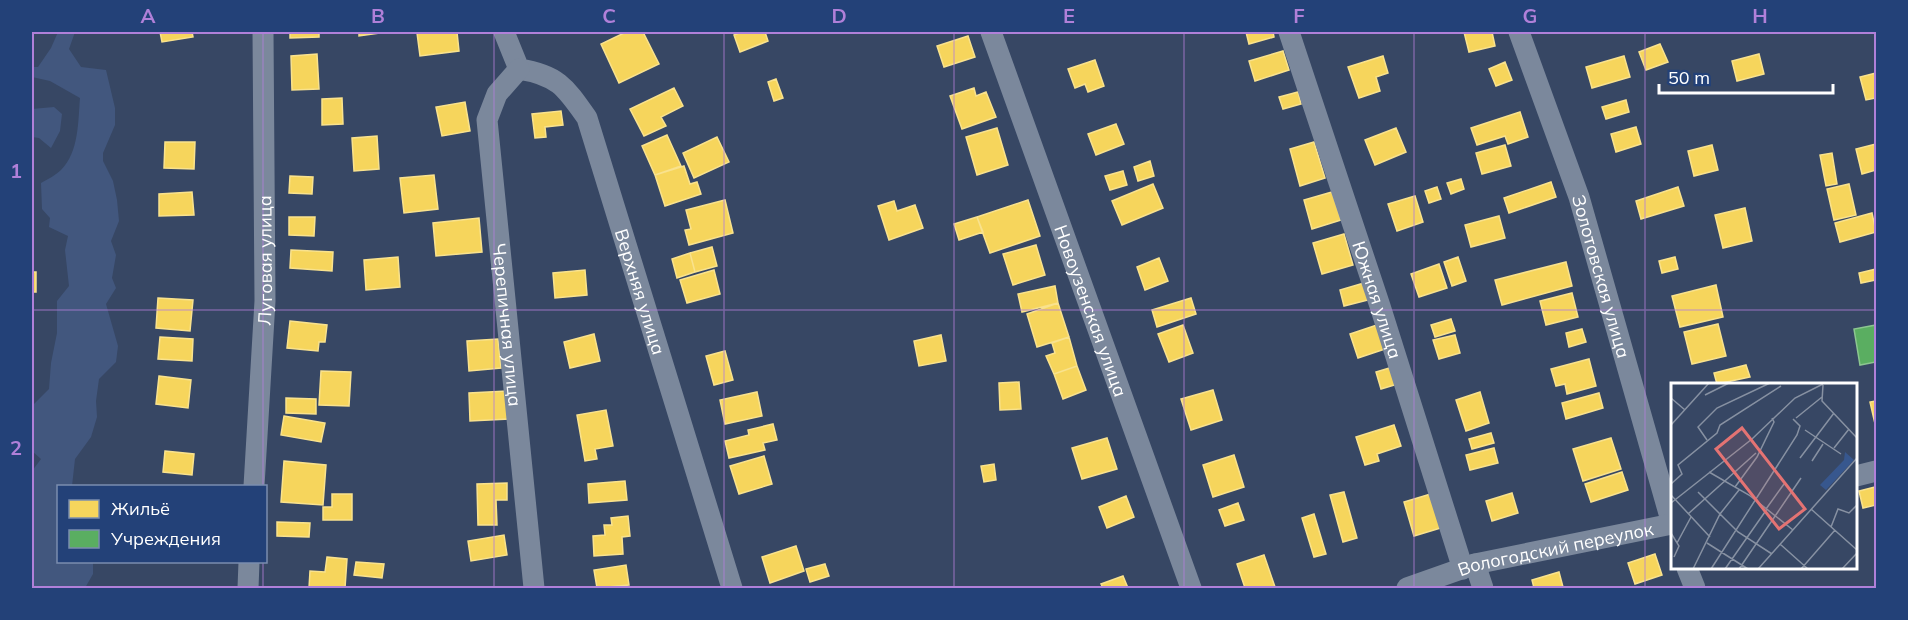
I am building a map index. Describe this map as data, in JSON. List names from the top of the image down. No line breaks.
{"streets":{"street":["Луговая улица","Золотовская улица","Верхняя улица","Южная улица","Новоузенская улица","Черепичная улица","Вологодский переулок"]},"crossings":[["Верхняя улица","Черепичная улица"],["Южная улица","Вологодский переулок"]],"legend":["Жильё","Учреждения"],"scale_bar":"50 m","grid":{"columns":["A","B","C","D","E","F","G","H"],"rows":["1","2"]}}
